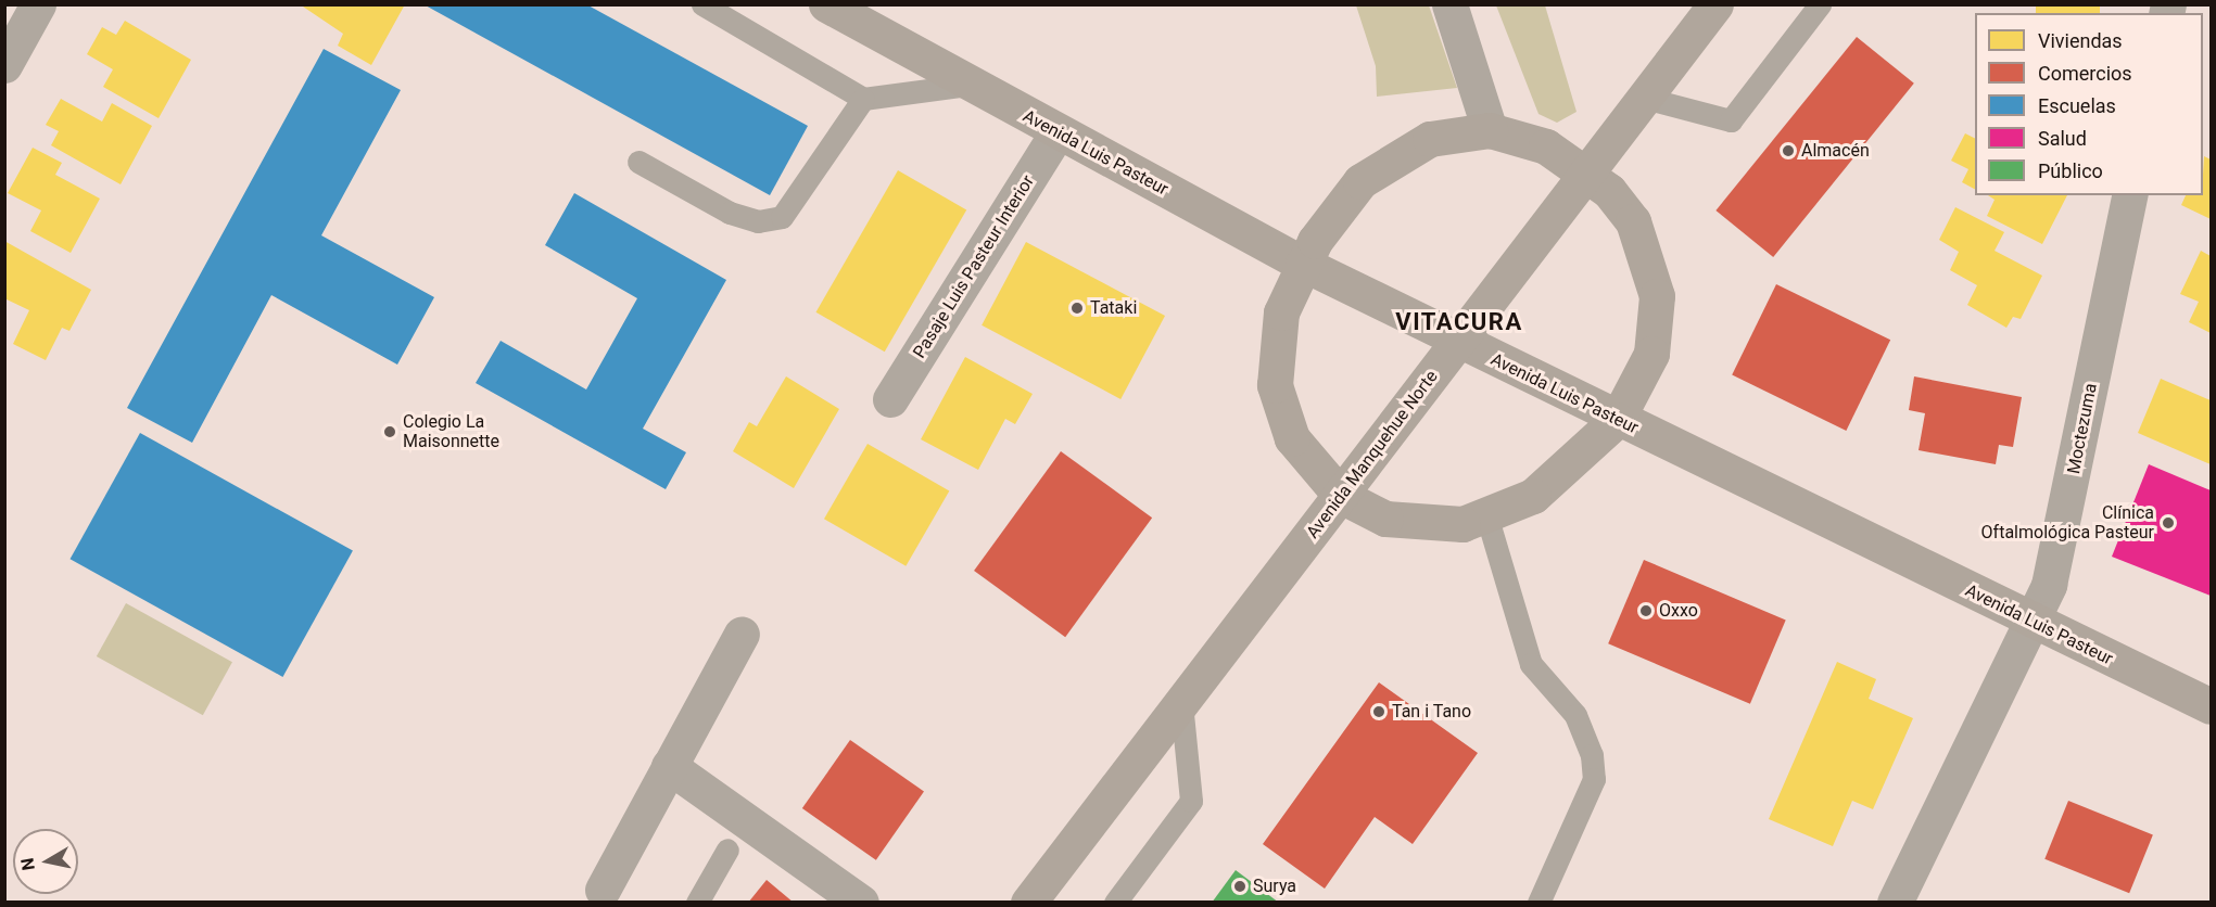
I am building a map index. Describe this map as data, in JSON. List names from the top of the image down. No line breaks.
{"streets":{"street":["Avenida Luis Pasteur","Pasaje Luis Pasteur Interior","Moctezuma","Avenida Manquehue Norte"]},"crossings":[["Avenida Luis Pasteur","Pasaje Luis Pasteur Interior"],["Avenida Luis Pasteur","Moctezuma"],["Avenida Luis Pasteur","Avenida Manquehue Norte"]],"districts":["VITACURA"],"places":["Almacén","Tataki","Colegio La Maisonnette","Clínica Oftalmológica Pasteur","Oxxo","Tan i Tano","Surya"],"legend":["Viviendas","Comercios","Escuelas","Salud","Público"],"north":"left"}
